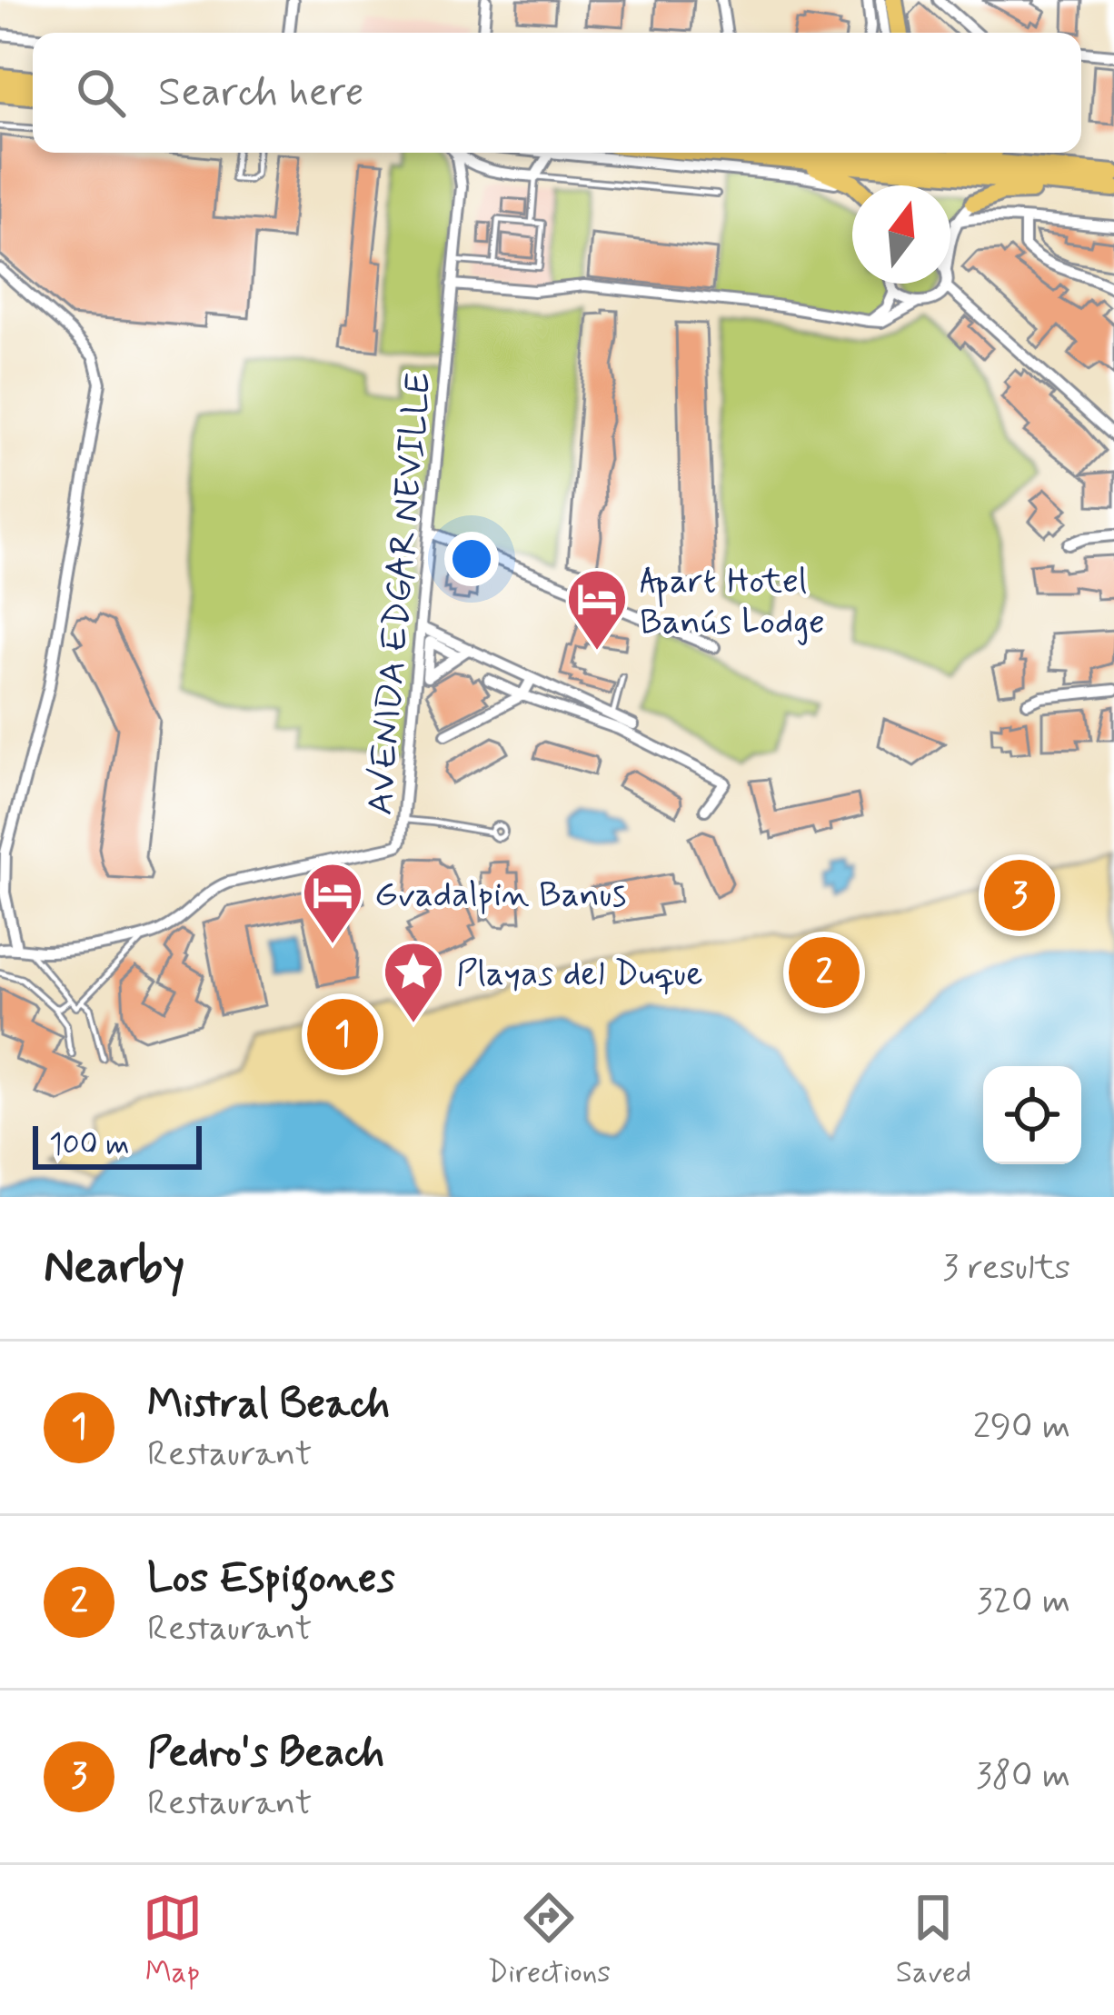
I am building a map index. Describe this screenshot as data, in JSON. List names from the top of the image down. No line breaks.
{"streets":{"street":["AVENIDA EDGAR NEVILLE"]},"places":{"hotel":["Apart Hotel Banús Lodge","Gvadalpin Banus"],"place":["Playas del Duque"]},"scale_bar":"100 m","north":"top","page":{"search":"Search here","pins":["3","2","1"],"scale":"100 m","heading":["Nearby","3 results"],"list":[{"mark":"1","name":"Mistral Beach","note":"Restaurant","value":"290 m"},{"mark":"2","name":"Los Espigones","note":"Restaurant","value":"320 m"},{"mark":"3","name":"Pedro's Beach","note":"Restaurant","value":"380 m"}],"nav":["Map","Directions","Saved"]}}
